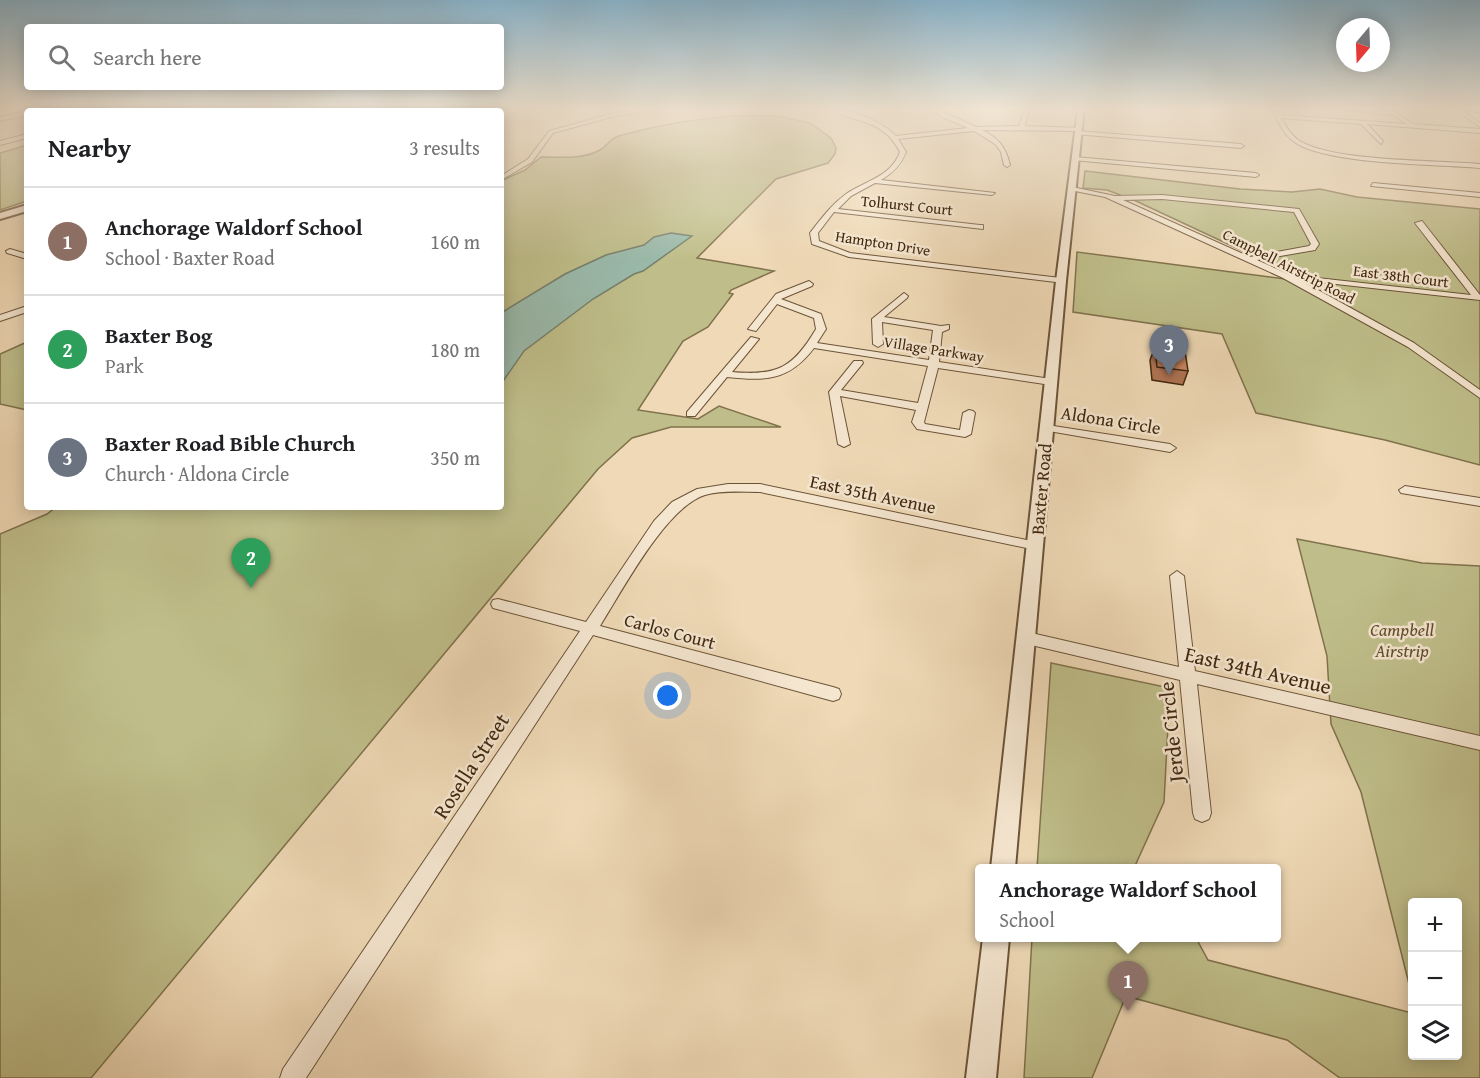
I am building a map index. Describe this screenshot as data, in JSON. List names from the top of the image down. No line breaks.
{"streets":{"street":["Tolhurst Court","Hampton Drive","Campbell Airstrip Road","East 38th Court","Village Parkway","Aldona Circle","Baxter Road","East 35th Avenue","Carlos Court","East 34th Avenue","Jerde Circle","Rosella Street"]},"crossings":[["Tolhurst Court","Hampton Drive"],["Hampton Drive","Baxter Road"],["Campbell Airstrip Road","East 38th Court"],["Campbell Airstrip Road","Baxter Road"],["Village Parkway","Baxter Road"],["Aldona Circle","Baxter Road"],["Baxter Road","East 35th Avenue"],["Baxter Road","East 34th Avenue"],["East 35th Avenue","Rosella Street"],["Carlos Court","Rosella Street"],["East 34th Avenue","Jerde Circle"]],"parks":["Campbell Airstrip"],"north":"bottom","page":{"search":"Search here","heading":["Nearby","3 results"],"list":[{"mark":"1","name":"Anchorage Waldorf School","note":"School · Baxter Road","value":"160 m"},{"mark":"2","name":"Baxter Bog","note":"Park","value":"180 m"},{"mark":"3","name":"Baxter Road Bible Church","note":"Church · Aldona Circle","value":"350 m"}],"pins":["3","2","1"],"popup":["Anchorage Waldorf School","School"],"map_buttons":["+","−"]}}
